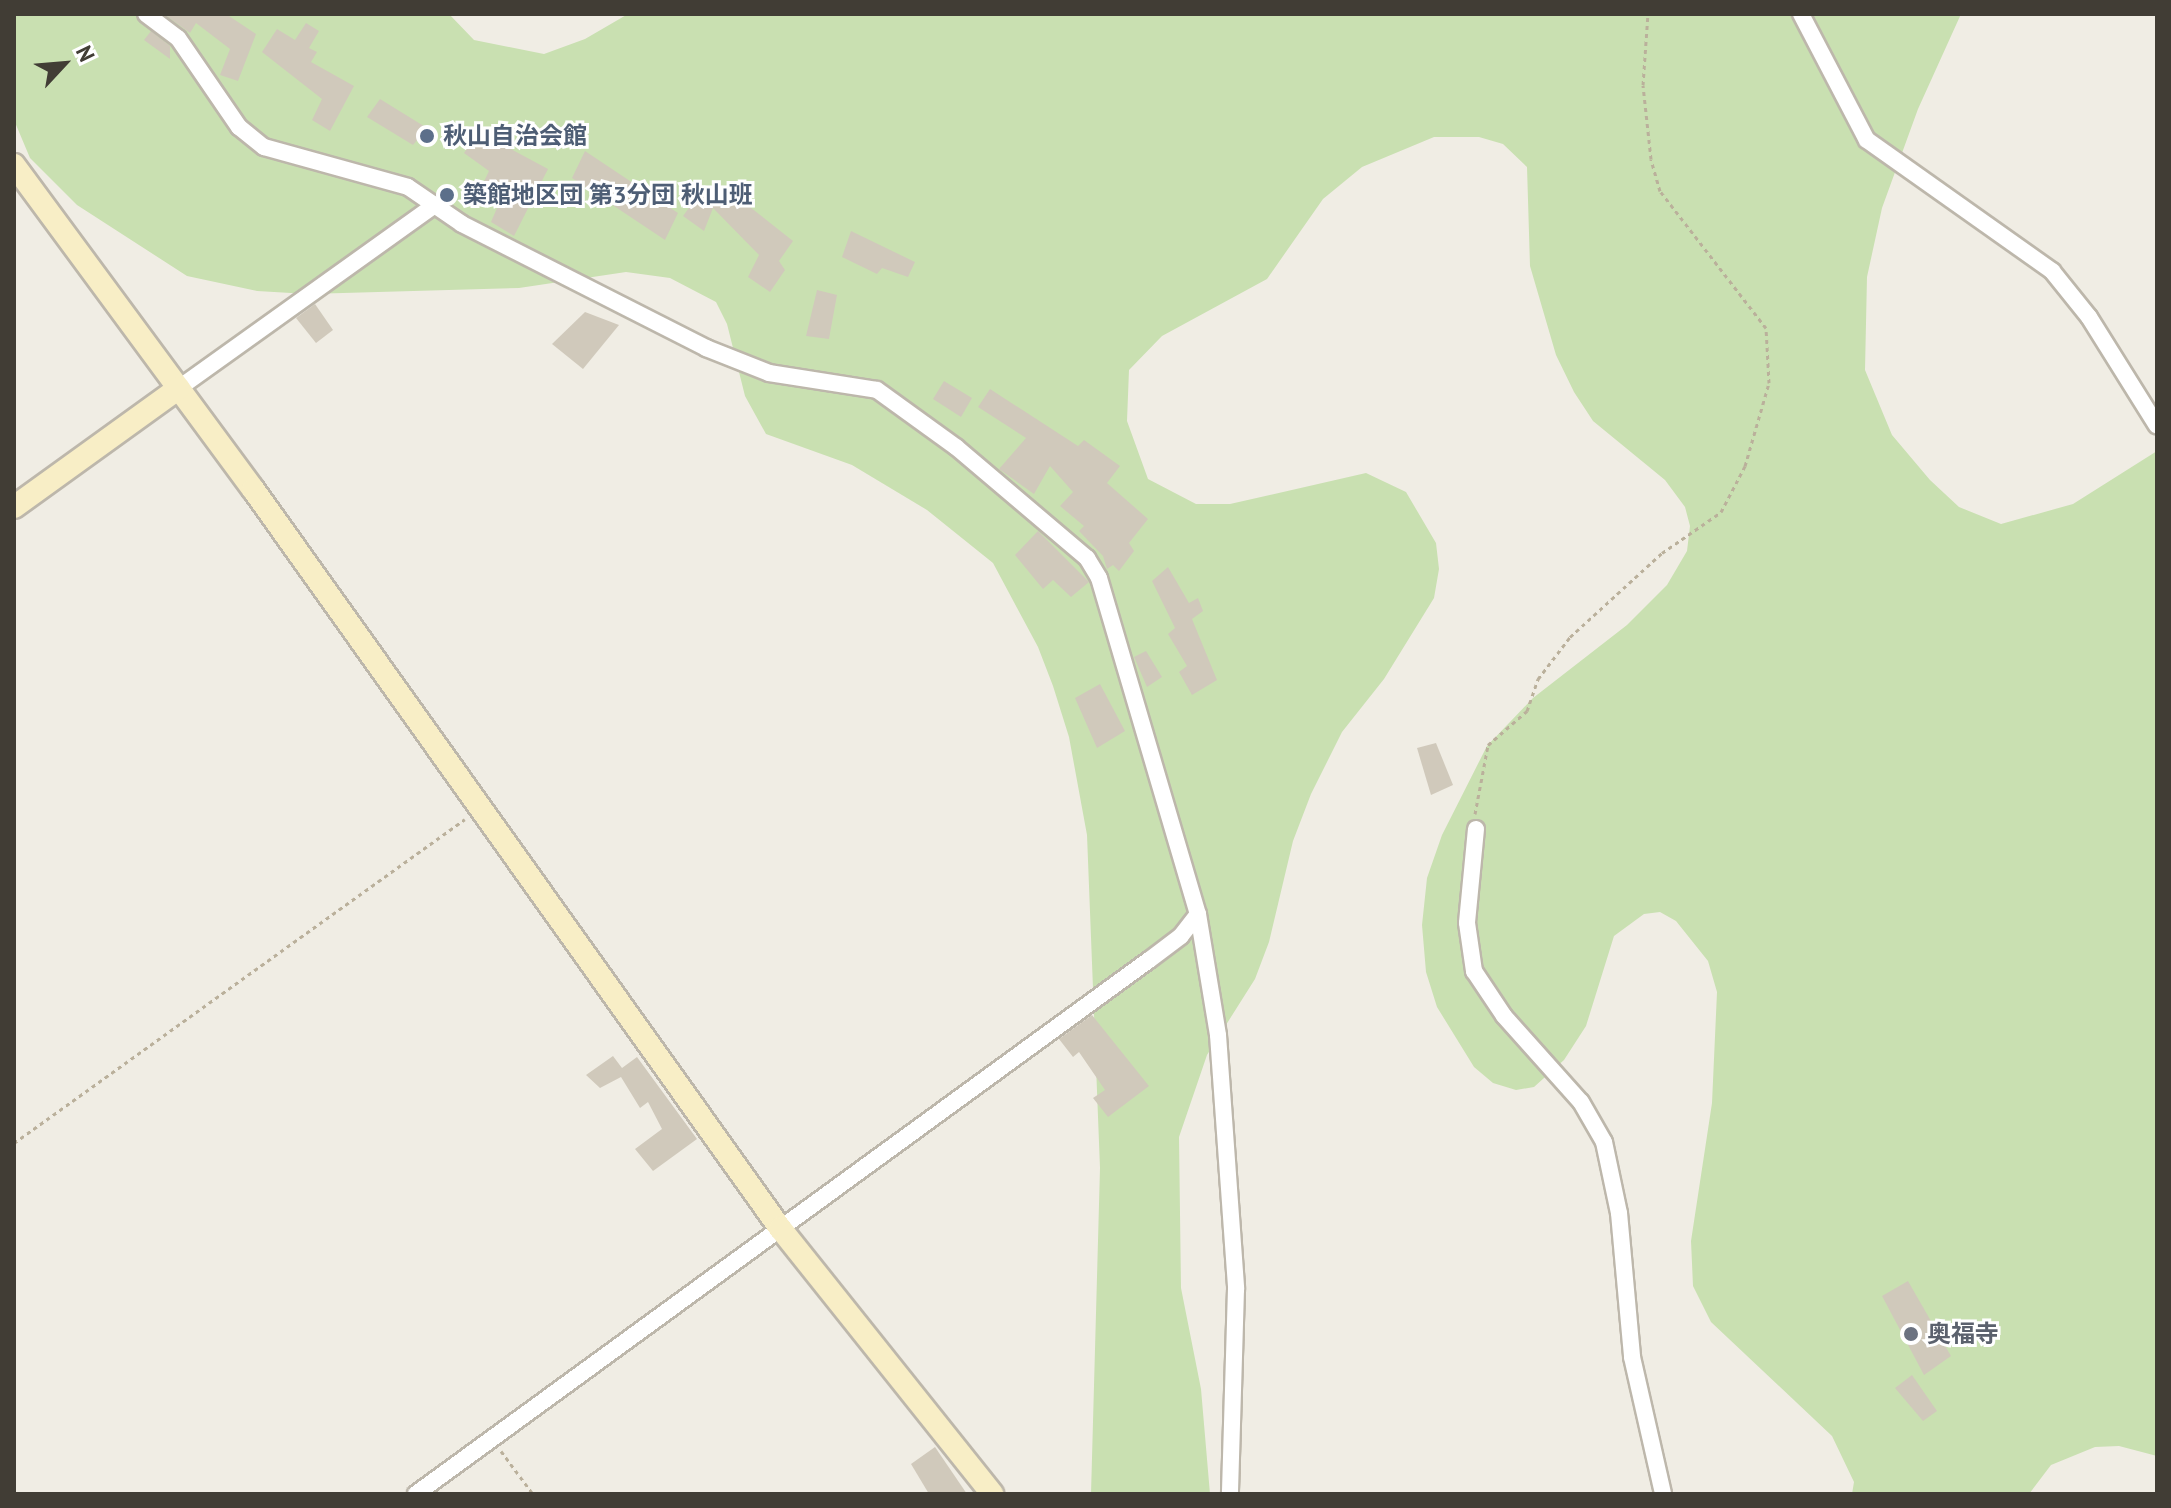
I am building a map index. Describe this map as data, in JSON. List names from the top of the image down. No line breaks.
{"places":["秋山自治会館","築館地区団 第3分団 秋山班","奥福寺"],"north":"top right"}
